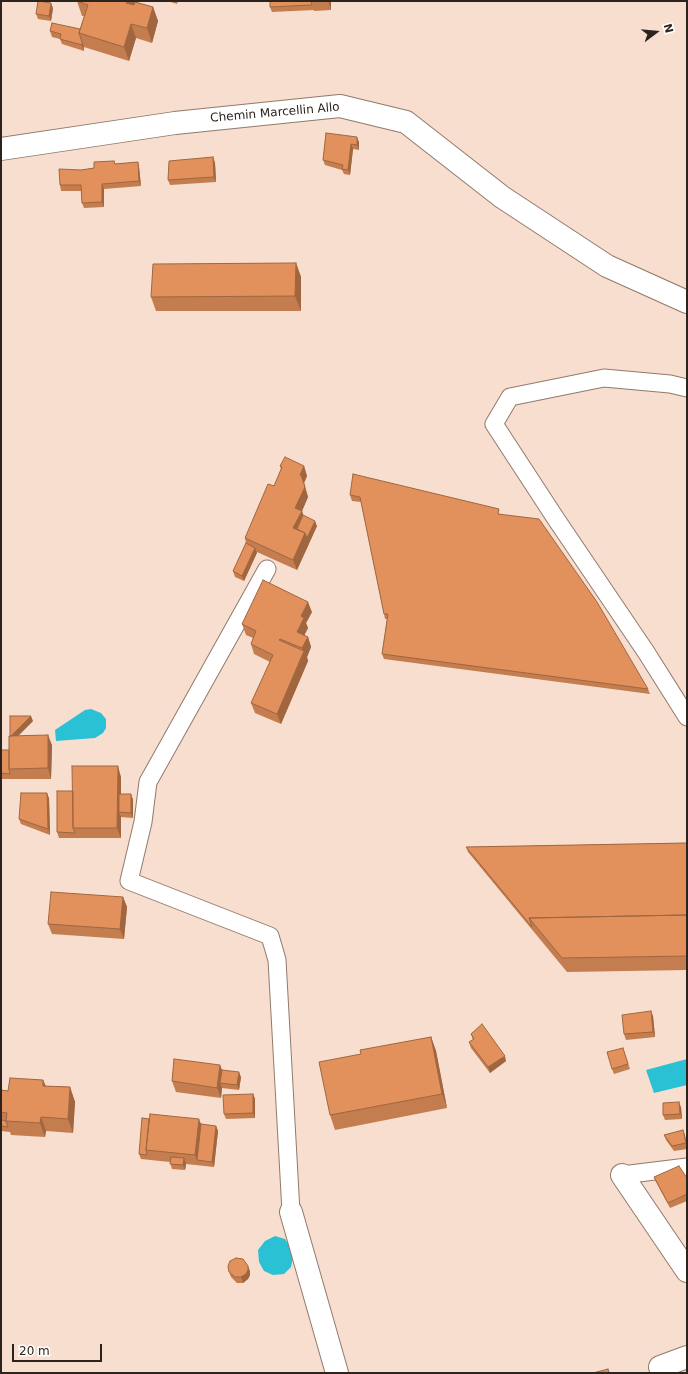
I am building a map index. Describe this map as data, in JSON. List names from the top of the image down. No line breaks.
{"streets":{"street":["Chemin Marcellin Allo"]},"scale_bar":"20 m","north":"right"}
